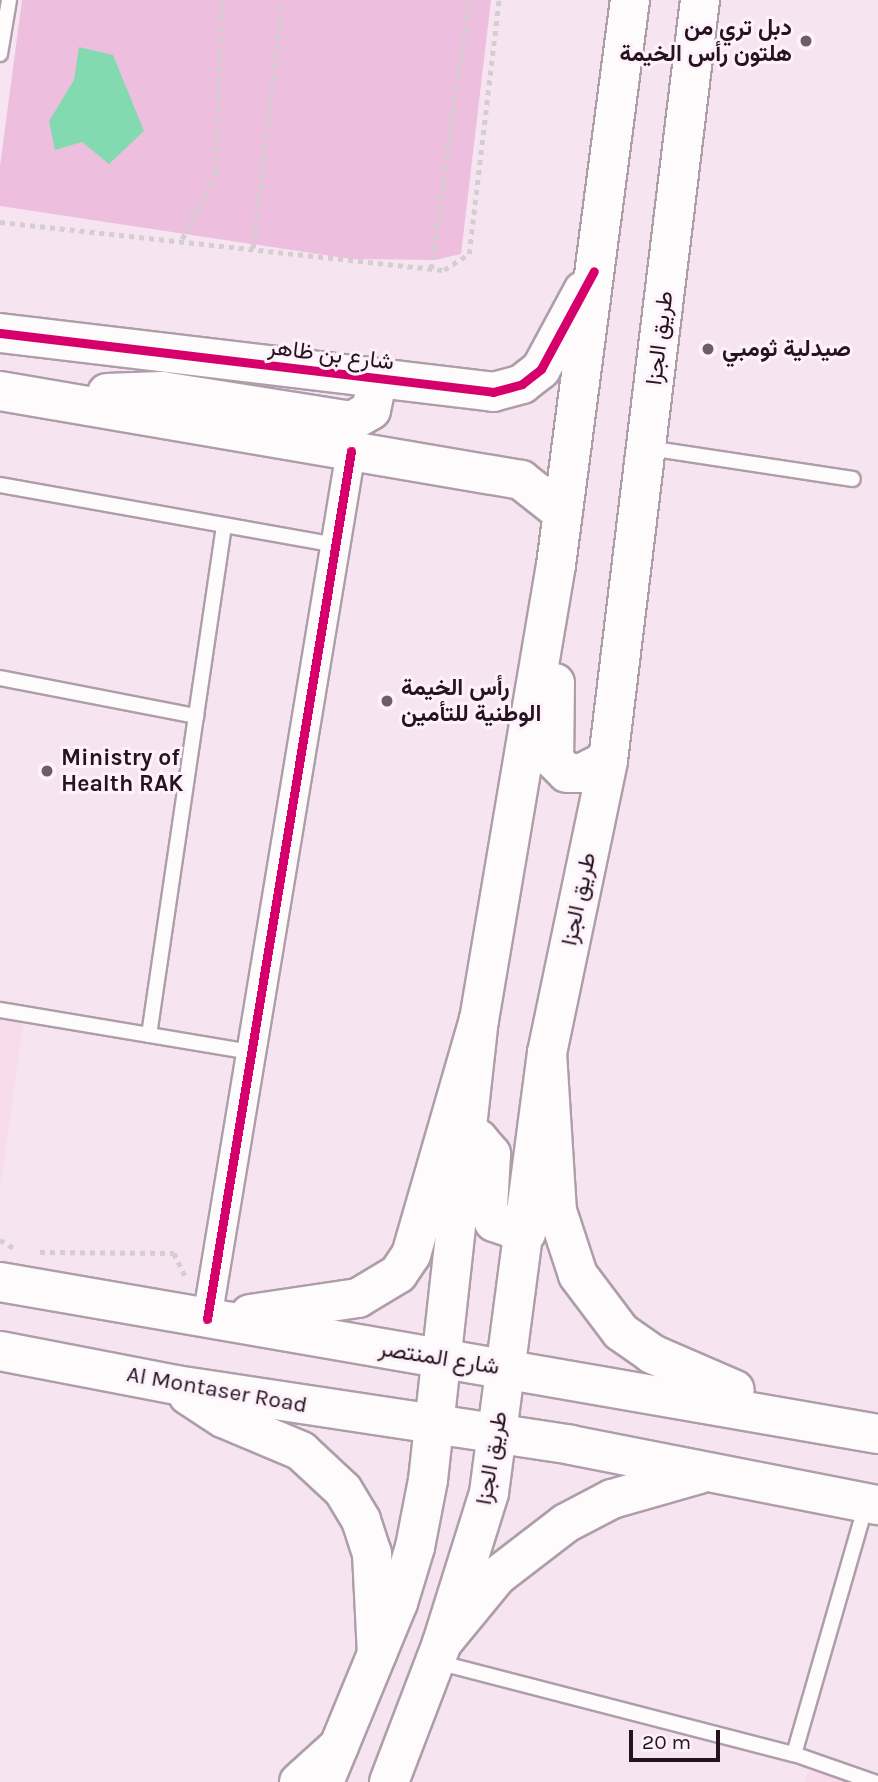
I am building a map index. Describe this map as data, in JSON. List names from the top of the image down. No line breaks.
{"streets":{"main road":["طريق الجزا","شارع بن ظاهر","شارع المنتصر","Al Montaser Road"]},"crossings":[["طريق الجزا","شارع المنتصر"]],"places":["دبل تري من هلتون رأس الخيمة","صيدلية ثومبي","رأس الخيمة الوطنية للتأمين","Ministry of Health RAK"],"scale_bar":"20 m"}
